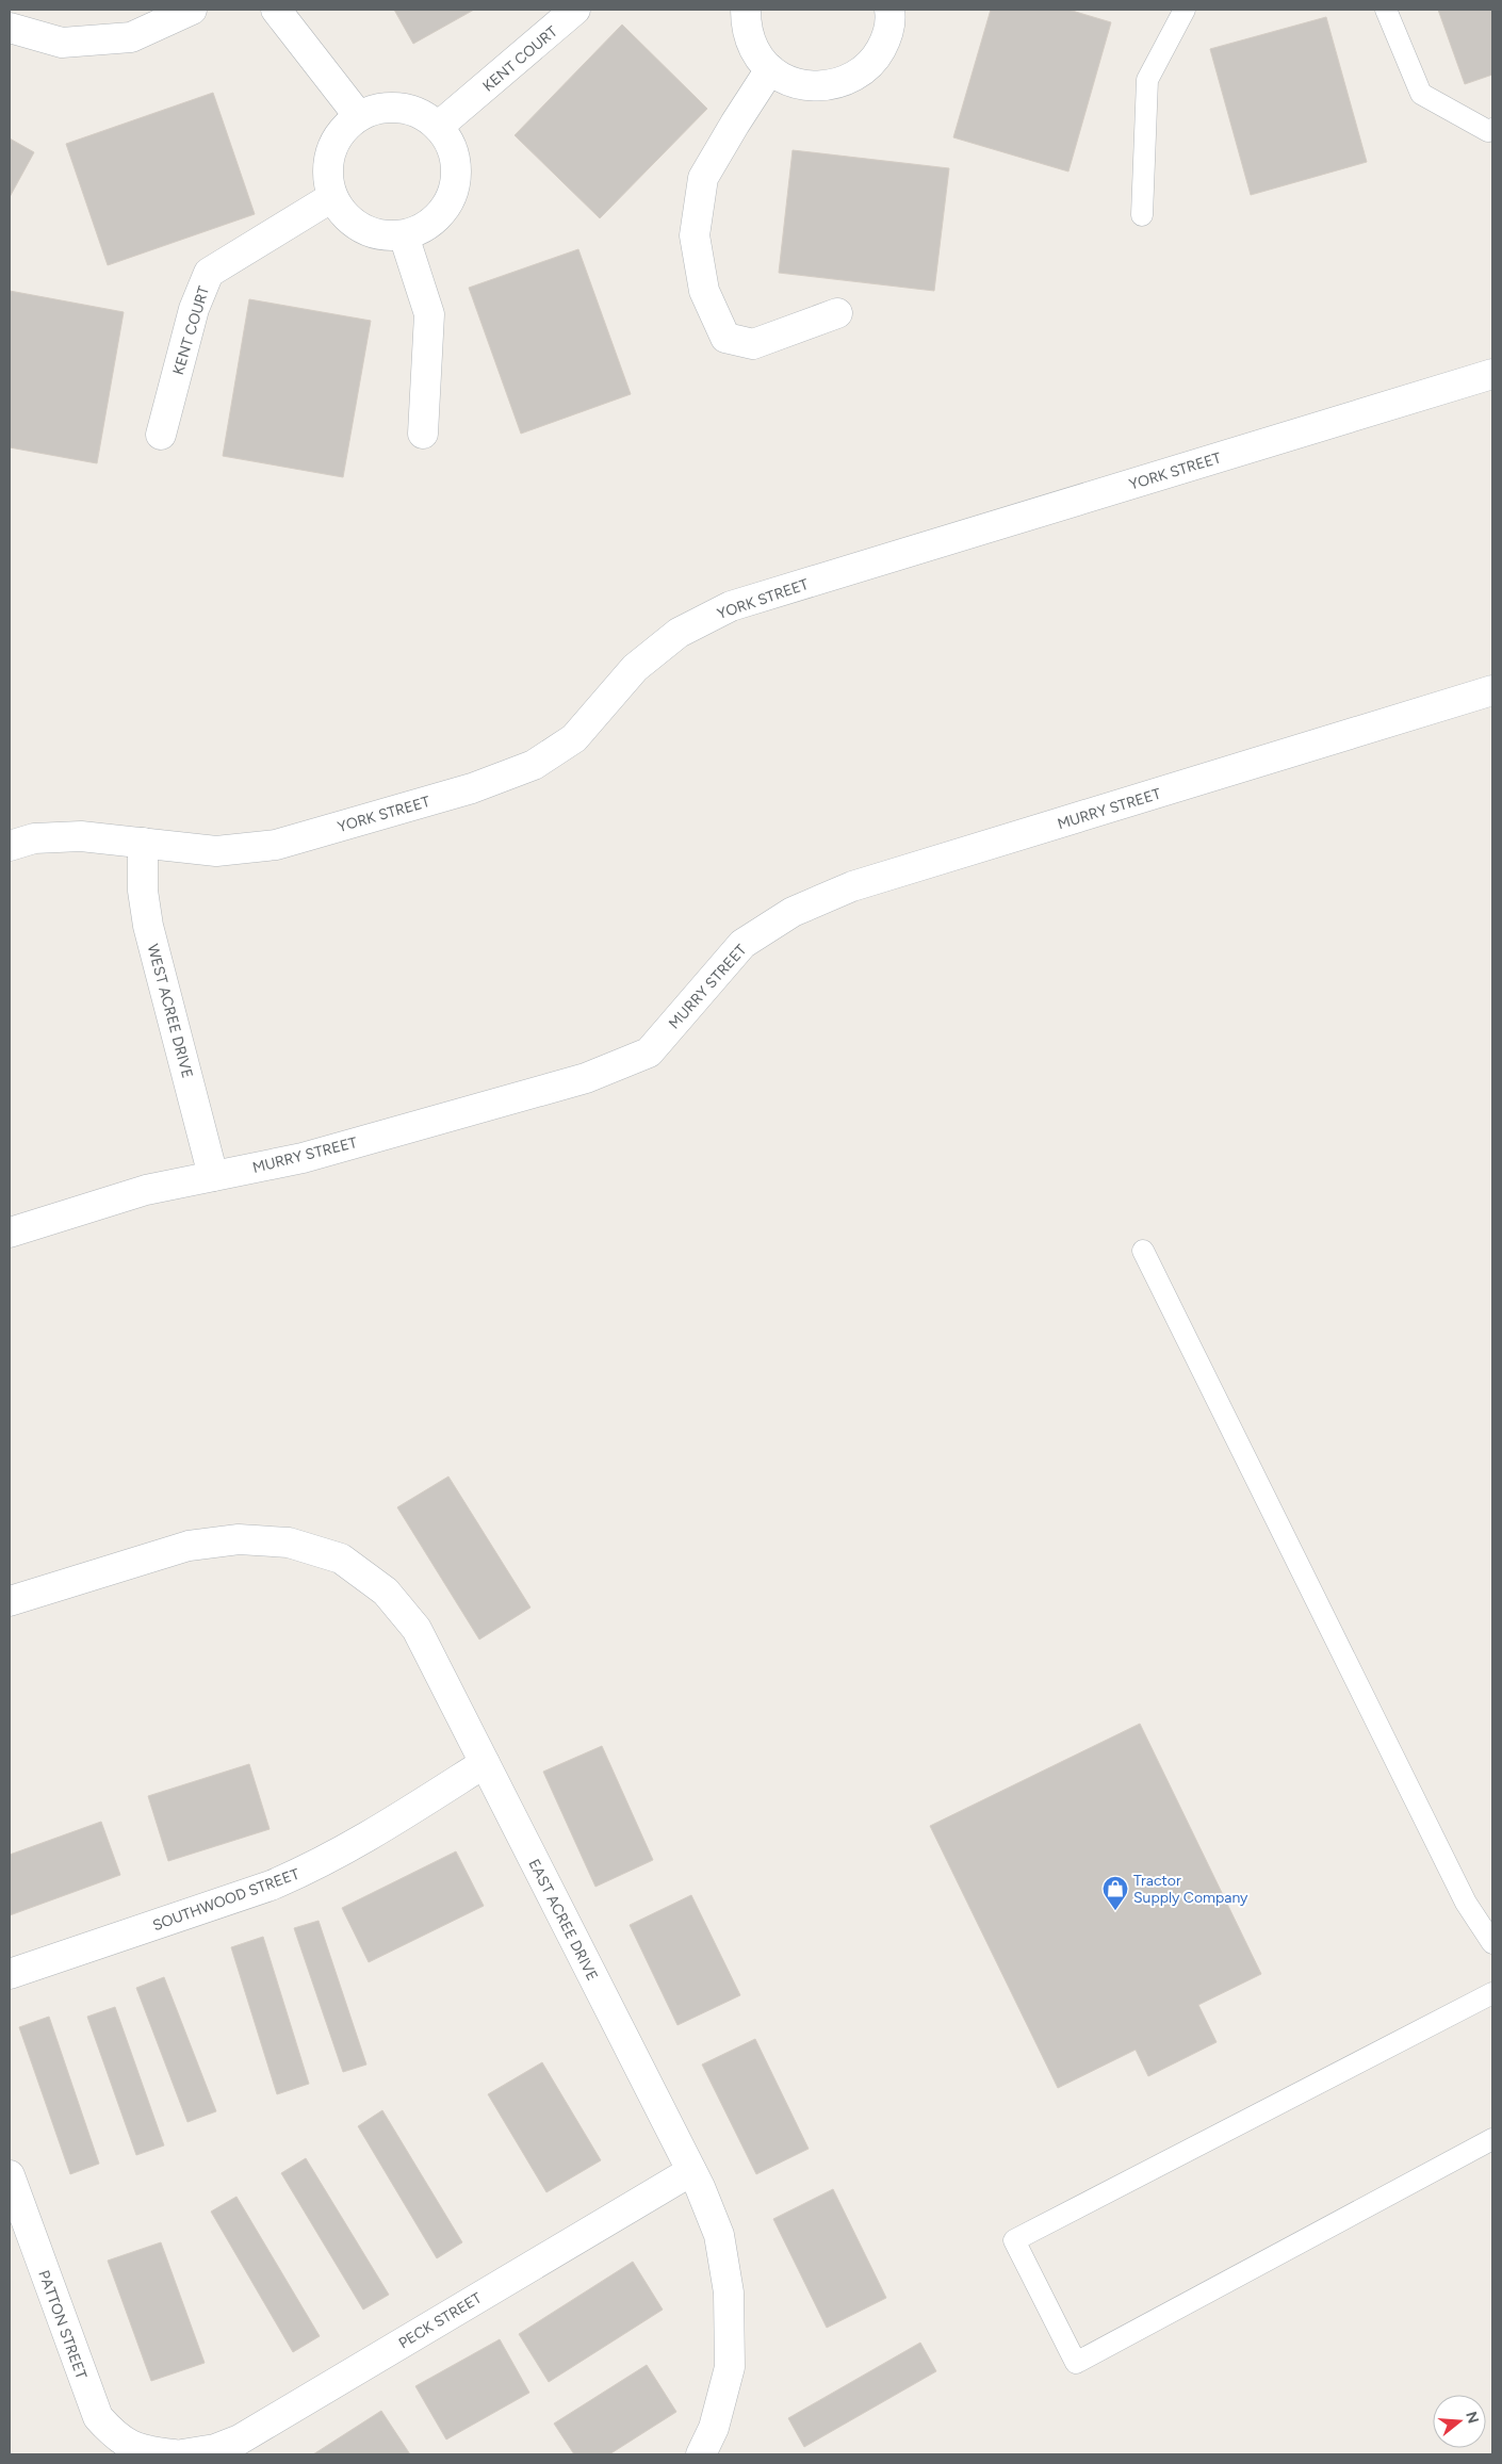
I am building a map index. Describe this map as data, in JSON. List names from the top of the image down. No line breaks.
{"streets":{"street":["KENT COURT","YORK STREET","MURRY STREET","WEST ACREE DRIVE","SOUTHWOOD STREET","EAST ACREE DRIVE","PECK STREET","PATTON STREET"]},"crossings":[["YORK STREET","WEST ACREE DRIVE"],["MURRY STREET","WEST ACREE DRIVE"],["SOUTHWOOD STREET","EAST ACREE DRIVE"],["EAST ACREE DRIVE","PECK STREET"]],"places":{"shop":["Tractor Supply Company"]},"north":"right"}
